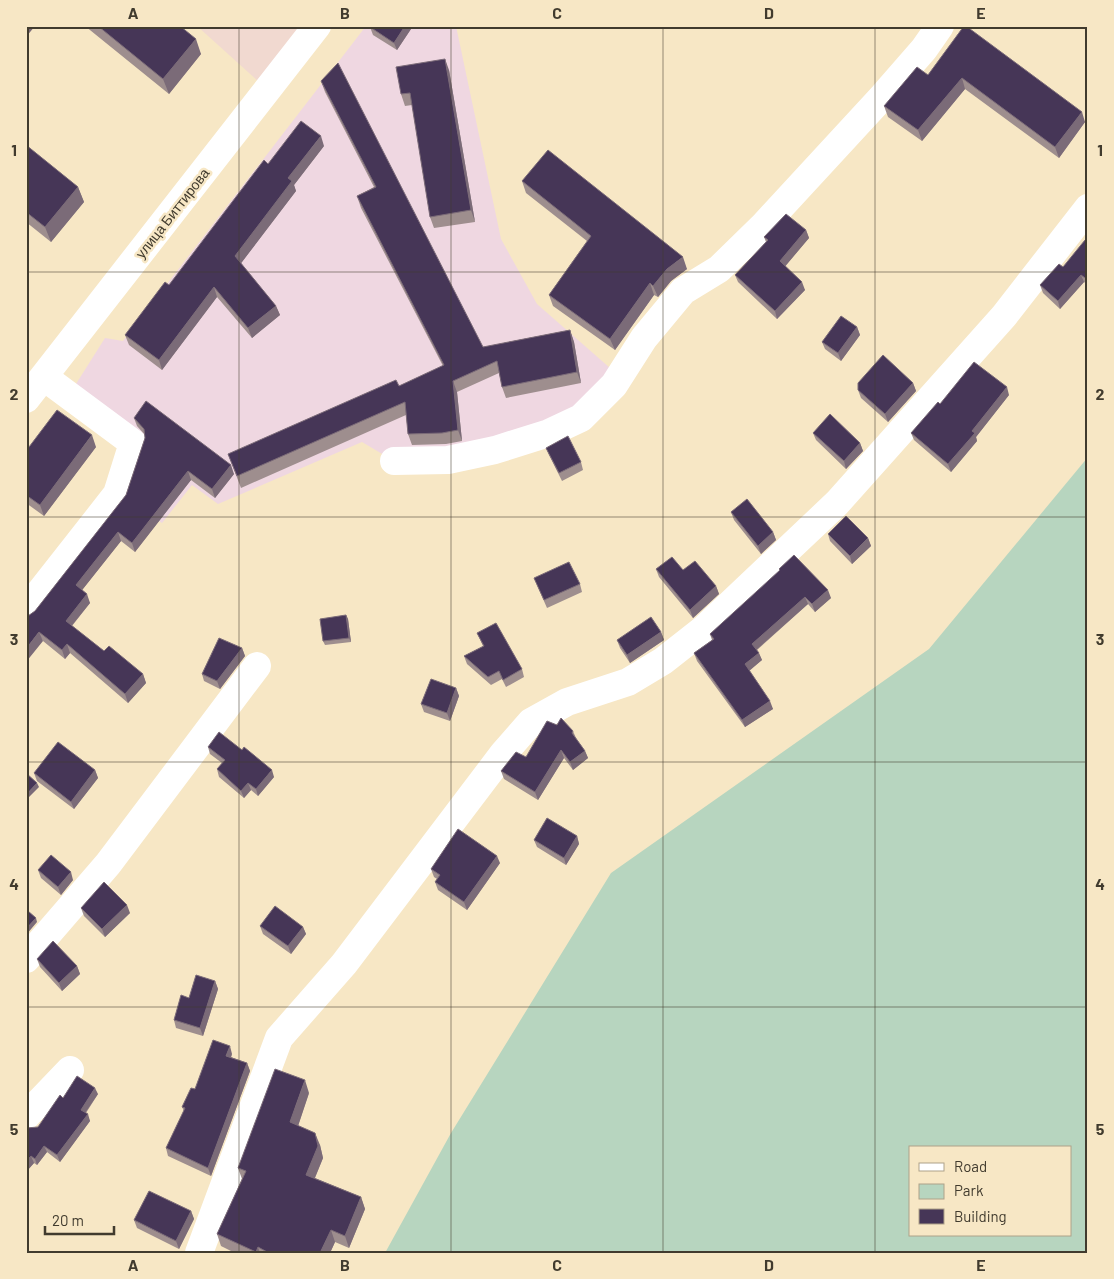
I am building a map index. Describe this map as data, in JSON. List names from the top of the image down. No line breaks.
{"streets":{"street":["улица Биттирова"]},"legend":["Road","Park","Building"],"scale_bar":"20 m","grid":{"columns":["A","B","C","D","E"],"rows":["1","2","3","4","5"]}}
